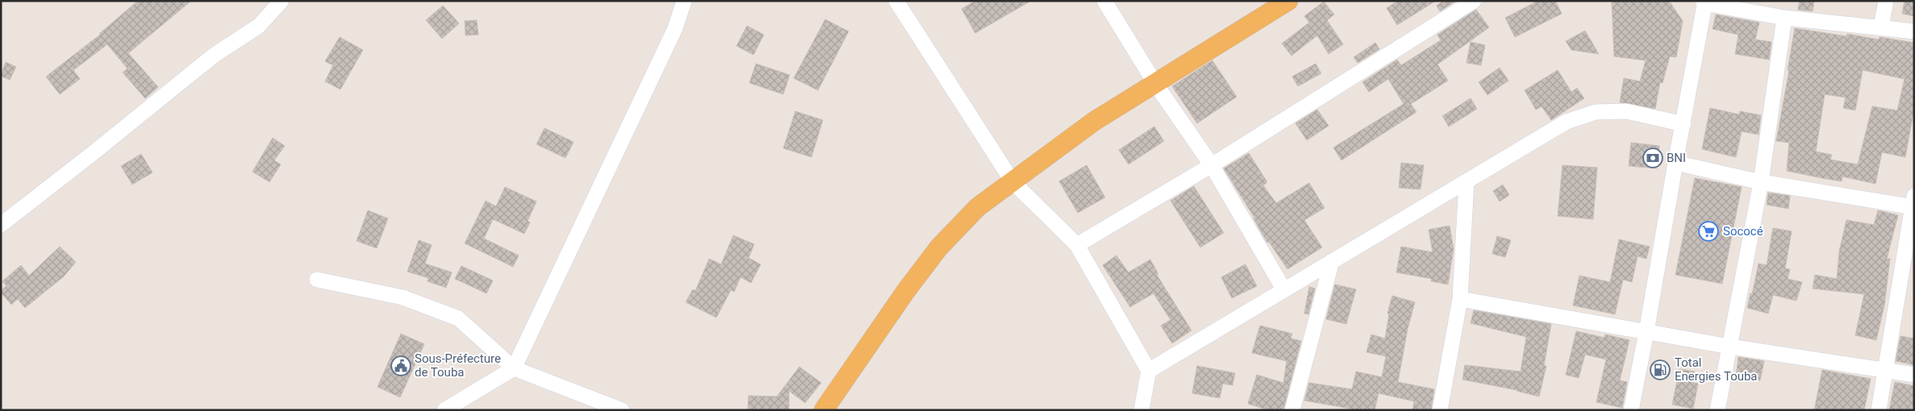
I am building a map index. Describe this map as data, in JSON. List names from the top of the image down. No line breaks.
{"places":{"bank":["BNI"],"supermarket":["Sococé"],"public building":["Sous-Préfecture de Touba"],"fuel station":["Total Energies Touba"]}}
